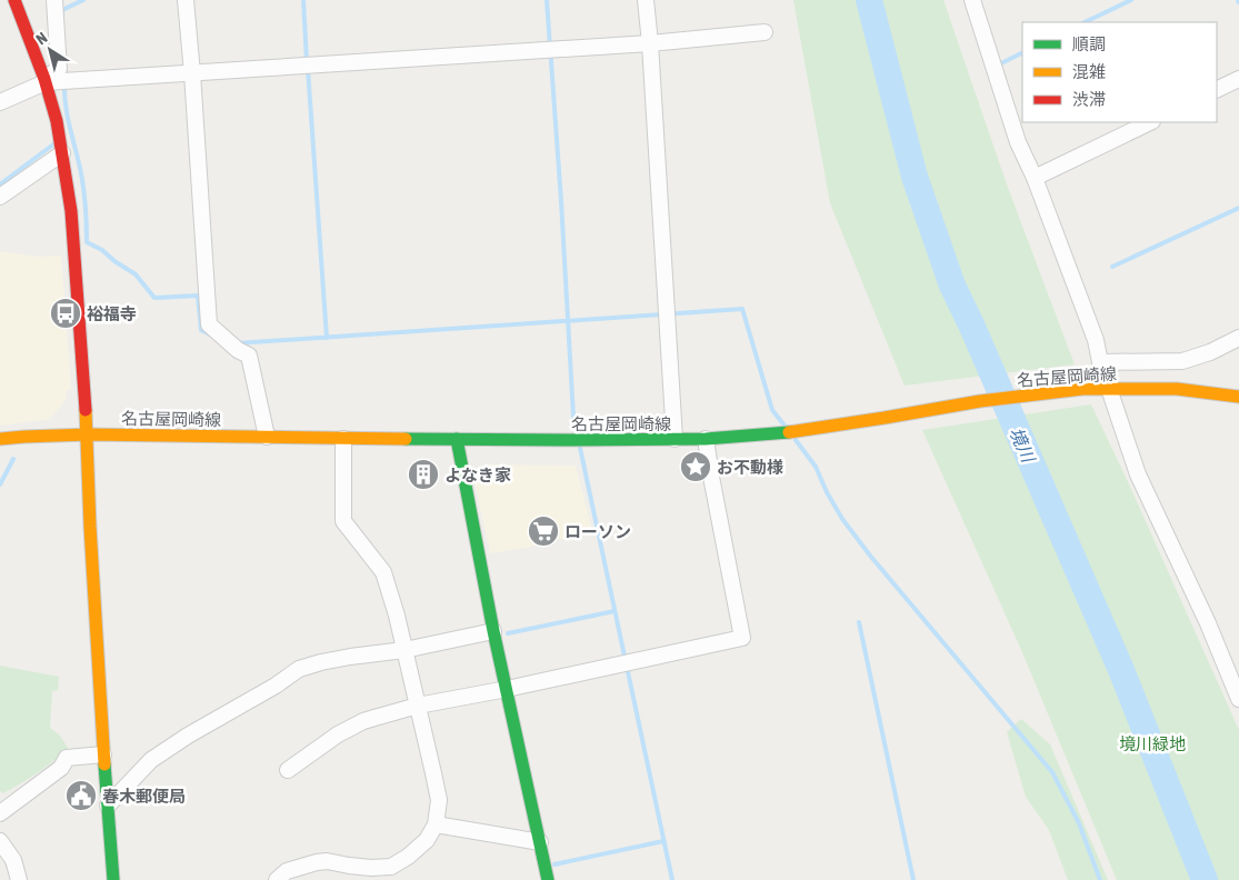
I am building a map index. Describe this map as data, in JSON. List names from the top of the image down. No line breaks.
{"streets":{"street":["名古屋岡崎線"]},"water":["境川"],"parks":["境川緑地"],"places":{"bus stop":["裕福寺"],"place":["お不動様"],"building":["よなき家"],"supermarket":["ローソン"],"public building":["春木郵便局"]},"legend":["順調","混雑","渋滞"],"north":"top left"}
